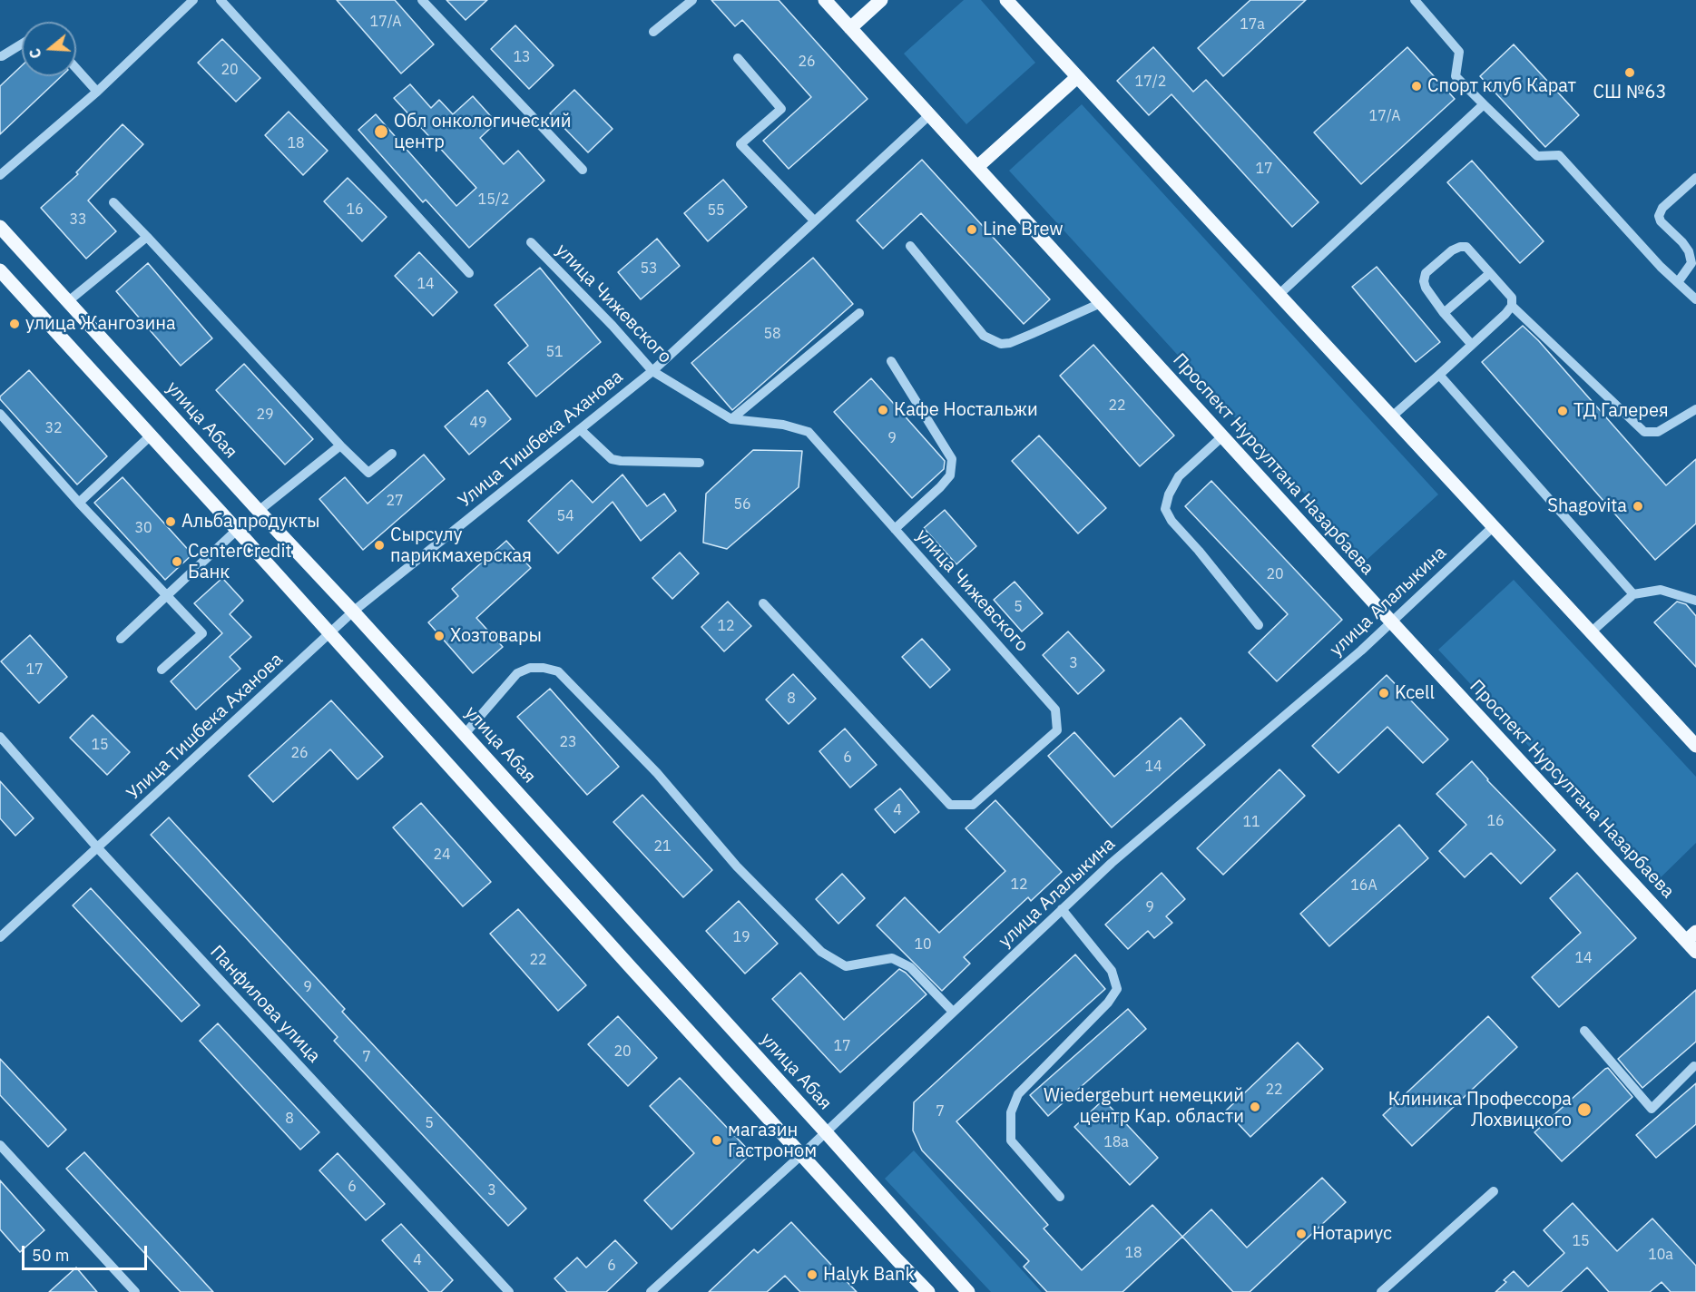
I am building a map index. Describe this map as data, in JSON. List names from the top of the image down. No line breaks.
{"streets":{"main road":["улица Абая","Проспект Нурсултана Назарбаева"],"street":["улица Чижевского","Улица Тишбека Аханова","улица Алалыкина","Панфилова улица"]},"crossings":[["улица Чижевского","Улица Тишбека Аханова"],["улица Абая","Улица Тишбека Аханова"],["улица Абая","улица Алалыкина"],["Улица Тишбека Аханова","Проспект Нурсултана Назарбаева"],["Улица Тишбека Аханова","Панфилова улица"],["Проспект Нурсултана Назарбаева","улица Алалыкина"]],"places":["СШ №63","Спорт клуб Карат","Обл онкологический центр","Line Brew","улица Жангозина","Кафе Ностальжи","ТД Галерея","Shagovita","Альба продукты","Сырсулу парикмахерская","CenterCredit Банк","Хозтовары","Kcell","Wiedergeburt немецкий центр Кар. области","Клиника Профессора Лохвицкого","магазин Гастроном","Нотариус","Halyk Bank"],"house_numbers":["17/А","17а","13","26","20","17/2","17/А","18","17","15/2","16","55","33","53","14","58","51","22","29","49","32","9","27","56","54","30","20","5","12","3","17","8","23","15","26","6","14","4","16","11","21","24","12","16А","9","19","10","14","22","9","17","20","7","22","7","8","5","18а","6","3","15","18","10а","4","6"],"scale_bar":"50 m","north":"left"}
